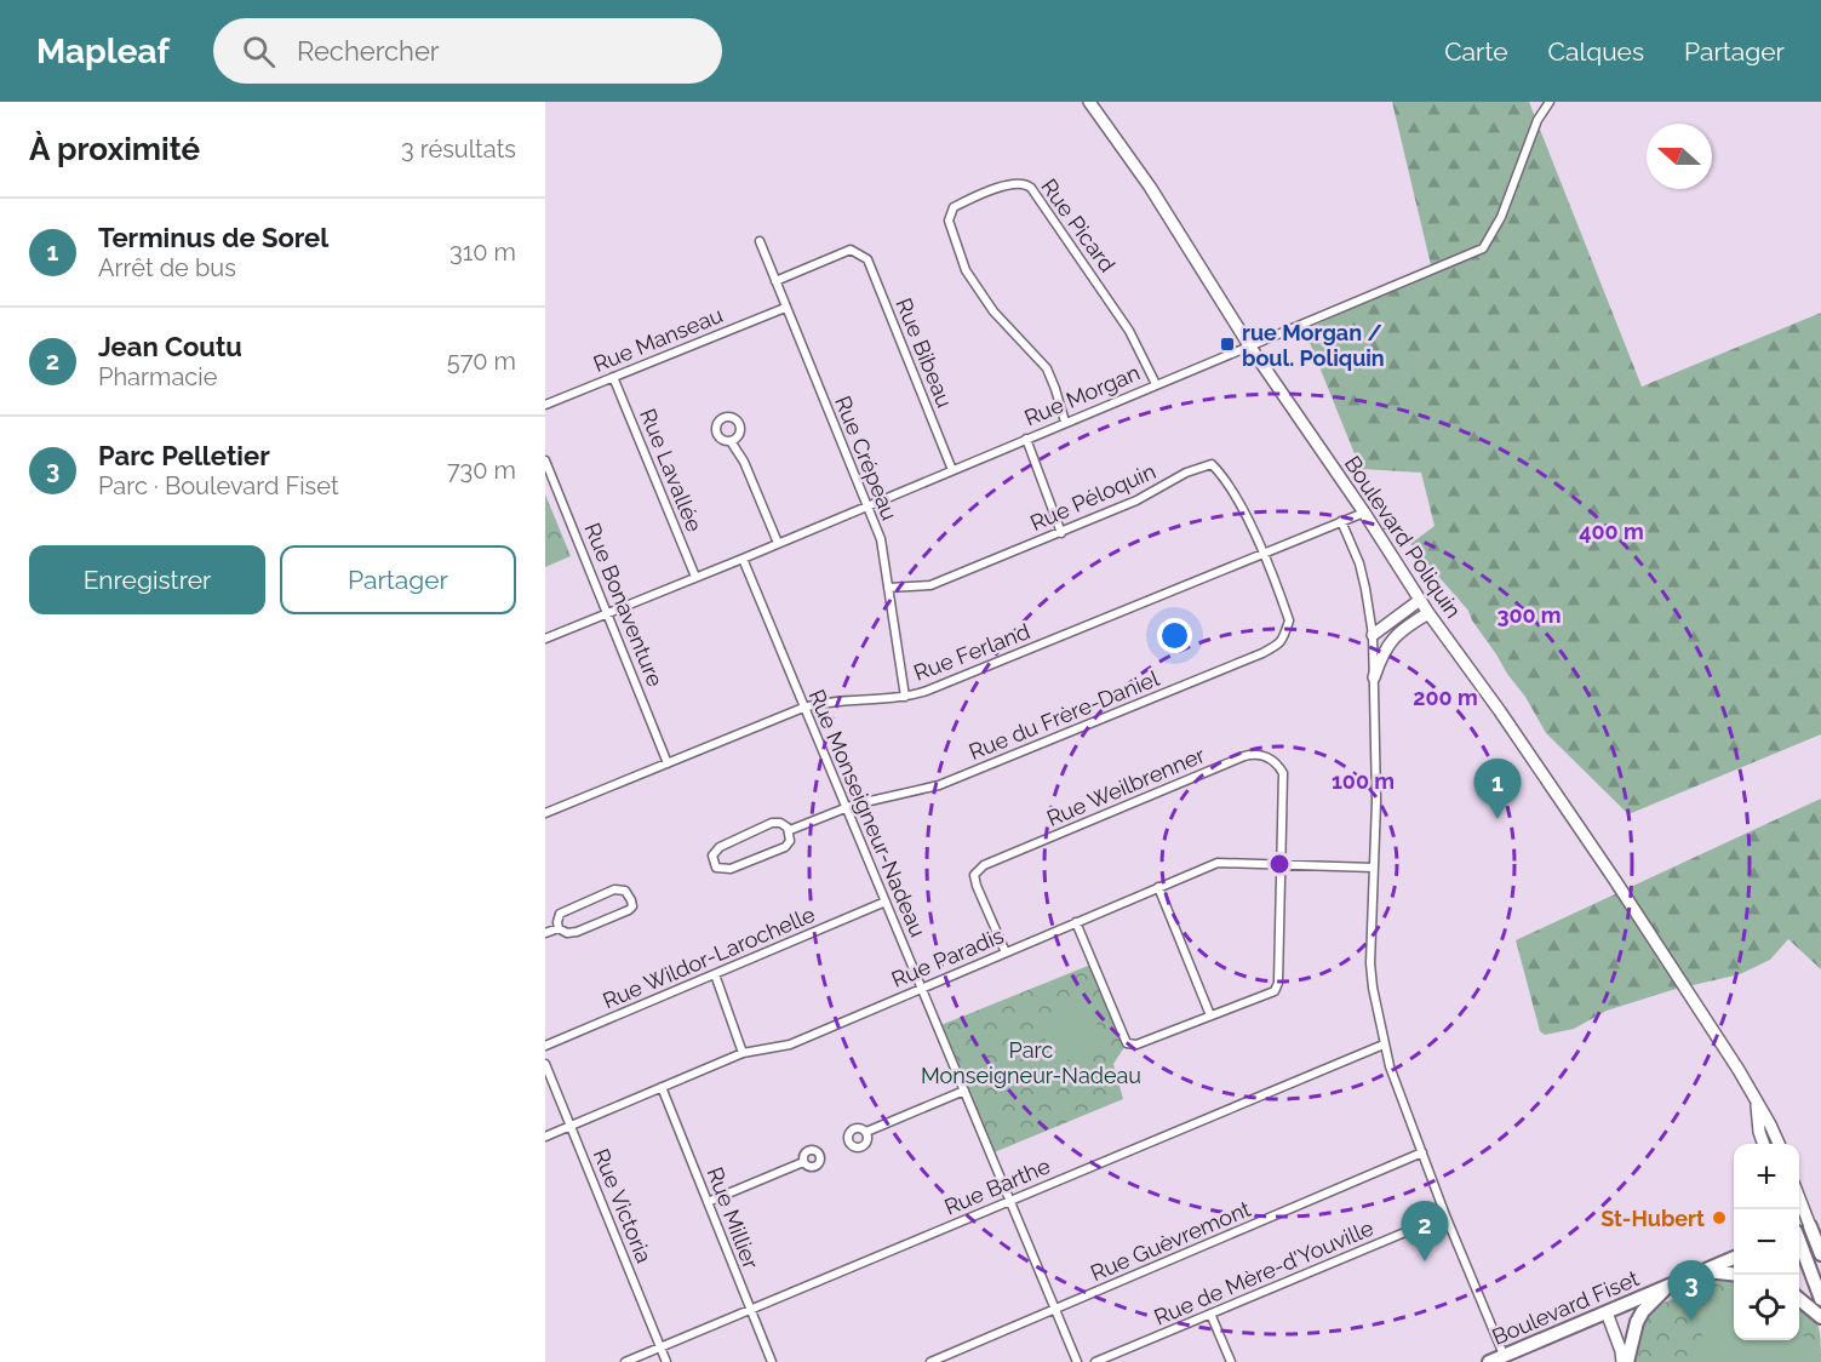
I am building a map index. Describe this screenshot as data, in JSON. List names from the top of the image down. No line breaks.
{"streets":{"main road":["Boulevard Fiset"],"street":["Rue Picard","Rue Manseau","Rue Bibeau","Rue Morgan","Rue Crépeau","Rue Lavallée","Rue Péloquin","Boulevard Poliquin","Rue Bonaventure","Rue Ferland","Rue du Frère-Daniel","Rue Weilbrenner","Rue Monseigneur-Nadeau","Rue Wildor-Larochelle","Rue Paradis","Rue Barthe","Rue Victoria","Rue Millier","Rue Guèvremont","Rue de Mère-d'Youville"]},"crossings":[["Rue Picard","Rue Morgan"],["Rue Manseau","Rue Crépeau"],["Rue Manseau","Rue Lavallée"],["Rue Bibeau","Rue Morgan"],["Rue Bibeau","Rue Crépeau"],["Rue Morgan","Rue Crépeau"],["Rue Morgan","Rue Lavallée"],["Rue Morgan","Boulevard Poliquin"],["Rue Morgan","Rue Bonaventure"],["Rue Morgan","Rue Monseigneur-Nadeau"],["Rue Crépeau","Rue Péloquin"],["Rue Crépeau","Rue Ferland"],["Rue Péloquin","Rue Ferland"],["Rue Péloquin","Rue du Frère-Daniel"],["Boulevard Poliquin","Rue Ferland"],["Rue Bonaventure","Rue Ferland"],["Rue Ferland","Rue du Frère-Daniel"],["Rue Ferland","Rue Monseigneur-Nadeau"],["Rue du Frère-Daniel","Rue Monseigneur-Nadeau"],["Rue Weilbrenner","Rue Paradis"],["Rue Monseigneur-Nadeau","Rue Wildor-Larochelle"],["Rue Monseigneur-Nadeau","Rue Paradis"],["Rue Monseigneur-Nadeau","Rue Barthe"],["Rue Monseigneur-Nadeau","Rue Guèvremont"],["Rue Paradis","Rue Victoria"],["Rue Paradis","Rue Millier"],["Rue Barthe","Rue Victoria"],["Rue Barthe","Rue Millier"]],"parks":["Parc Monseigneur-Nadeau"],"places":{"transit":["rue Morgan / boul. Poliquin"],"other":["St-Hubert"]},"north":"left","page":{"header":"Mapleaf","search":"Rechercher","nav":["Carte","Calques","Partager"],"heading":["À proximité","3 résultats"],"list":[{"mark":"1","name":"Terminus de Sorel","note":"Arrêt de bus","value":"310 m"},{"mark":"2","name":"Jean Coutu","note":"Pharmacie","value":"570 m"},{"mark":"3","name":"Parc Pelletier","note":"Parc · Boulevard Fiset","value":"730 m"}],"buttons":["Enregistrer","Partager"],"pins":["1","2","3"],"map_buttons":["+","−"]},"rings":["400 m","300 m","200 m","100 m"]}
